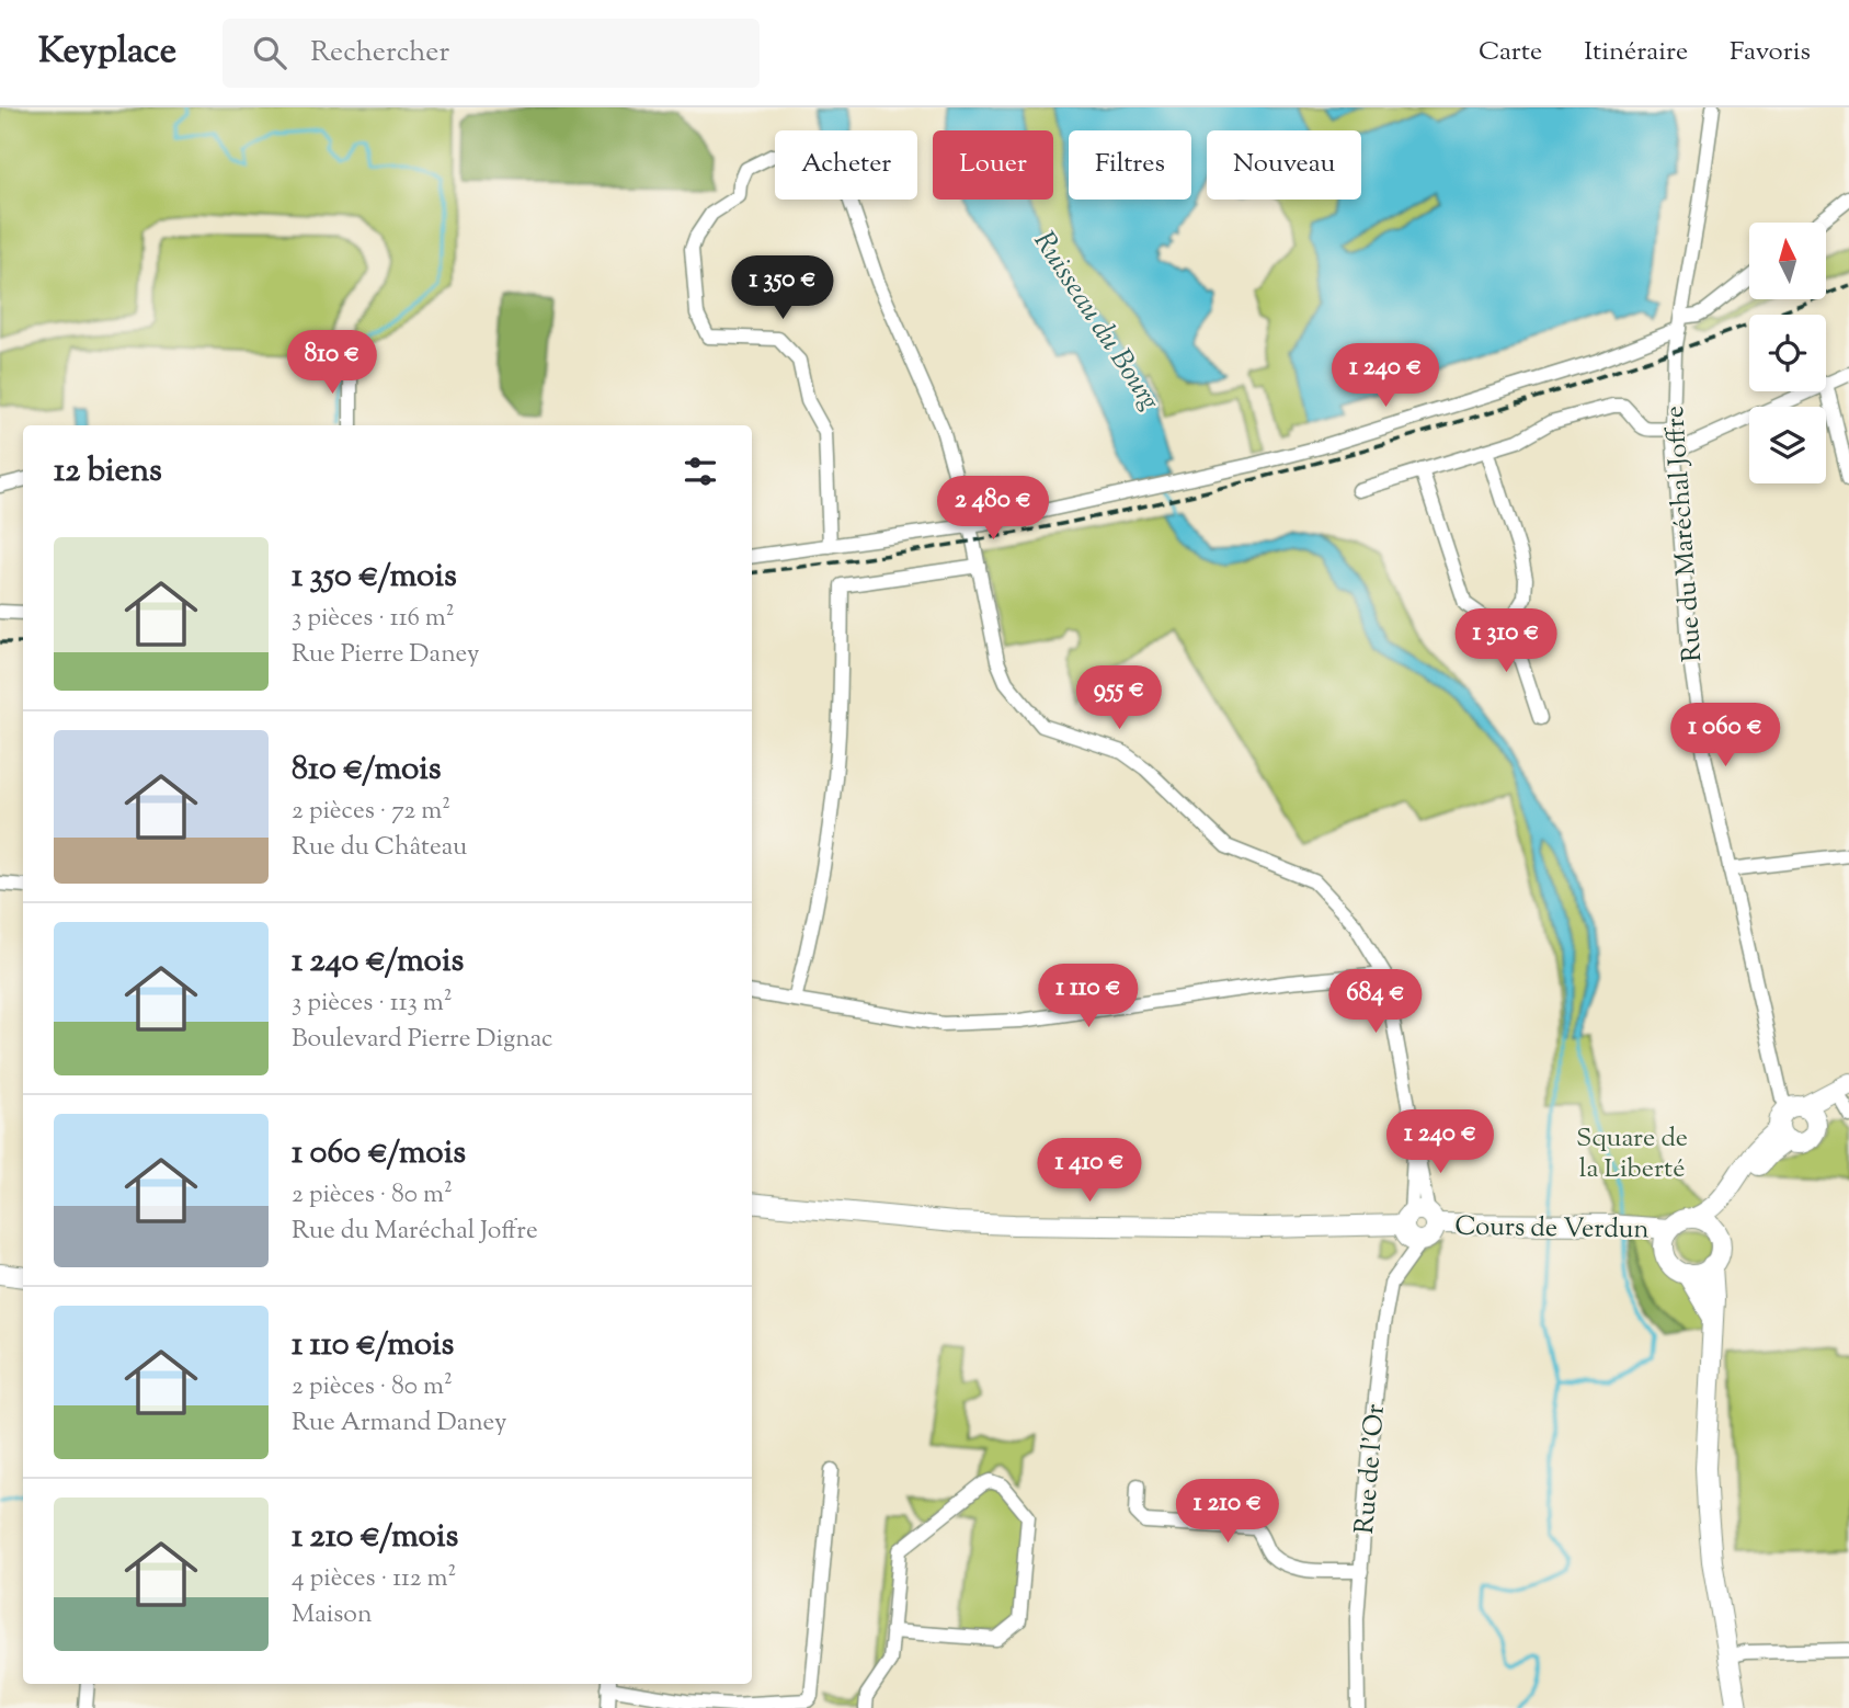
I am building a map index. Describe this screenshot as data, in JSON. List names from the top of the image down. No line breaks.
{"streets":{"main road":["Cours de Verdun"],"street":["Rue du Maréchal Joffre","Rue de l'Or"]},"water":["Ruisseau du Bourg"],"parks":["Square de la Liberté"],"north":"top","page":{"header":"Keyplace","search":"Rechercher","nav":["Carte","Itinéraire","Favoris"],"chip":["Acheter","Louer","Filtres","Nouveau"],"price":["1 350 €","810 €","1 240 €","2 480 €","1 310 €","955 €","1 060 €","1 110 €","684 €","1 240 €","1 410 €","1 210 €"],"heading":"12 biens","list":[{"name":"1 350 €/mois","note":"3 pièces · 116 m² · Rue Pierre Daney"},{"name":"810 €/mois","note":"2 pièces · 72 m² · Rue du Château"},{"name":"1 240 €/mois","note":"3 pièces · 113 m² · Boulevard Pierre Dignac"},{"name":"1 060 €/mois","note":"2 pièces · 80 m² · Rue du Maréchal Joffre"},{"name":"1 110 €/mois","note":"2 pièces · 80 m² · Rue Armand Daney"},{"name":"1 210 €/mois","note":"4 pièces · 112 m² · Maison"}]}}
